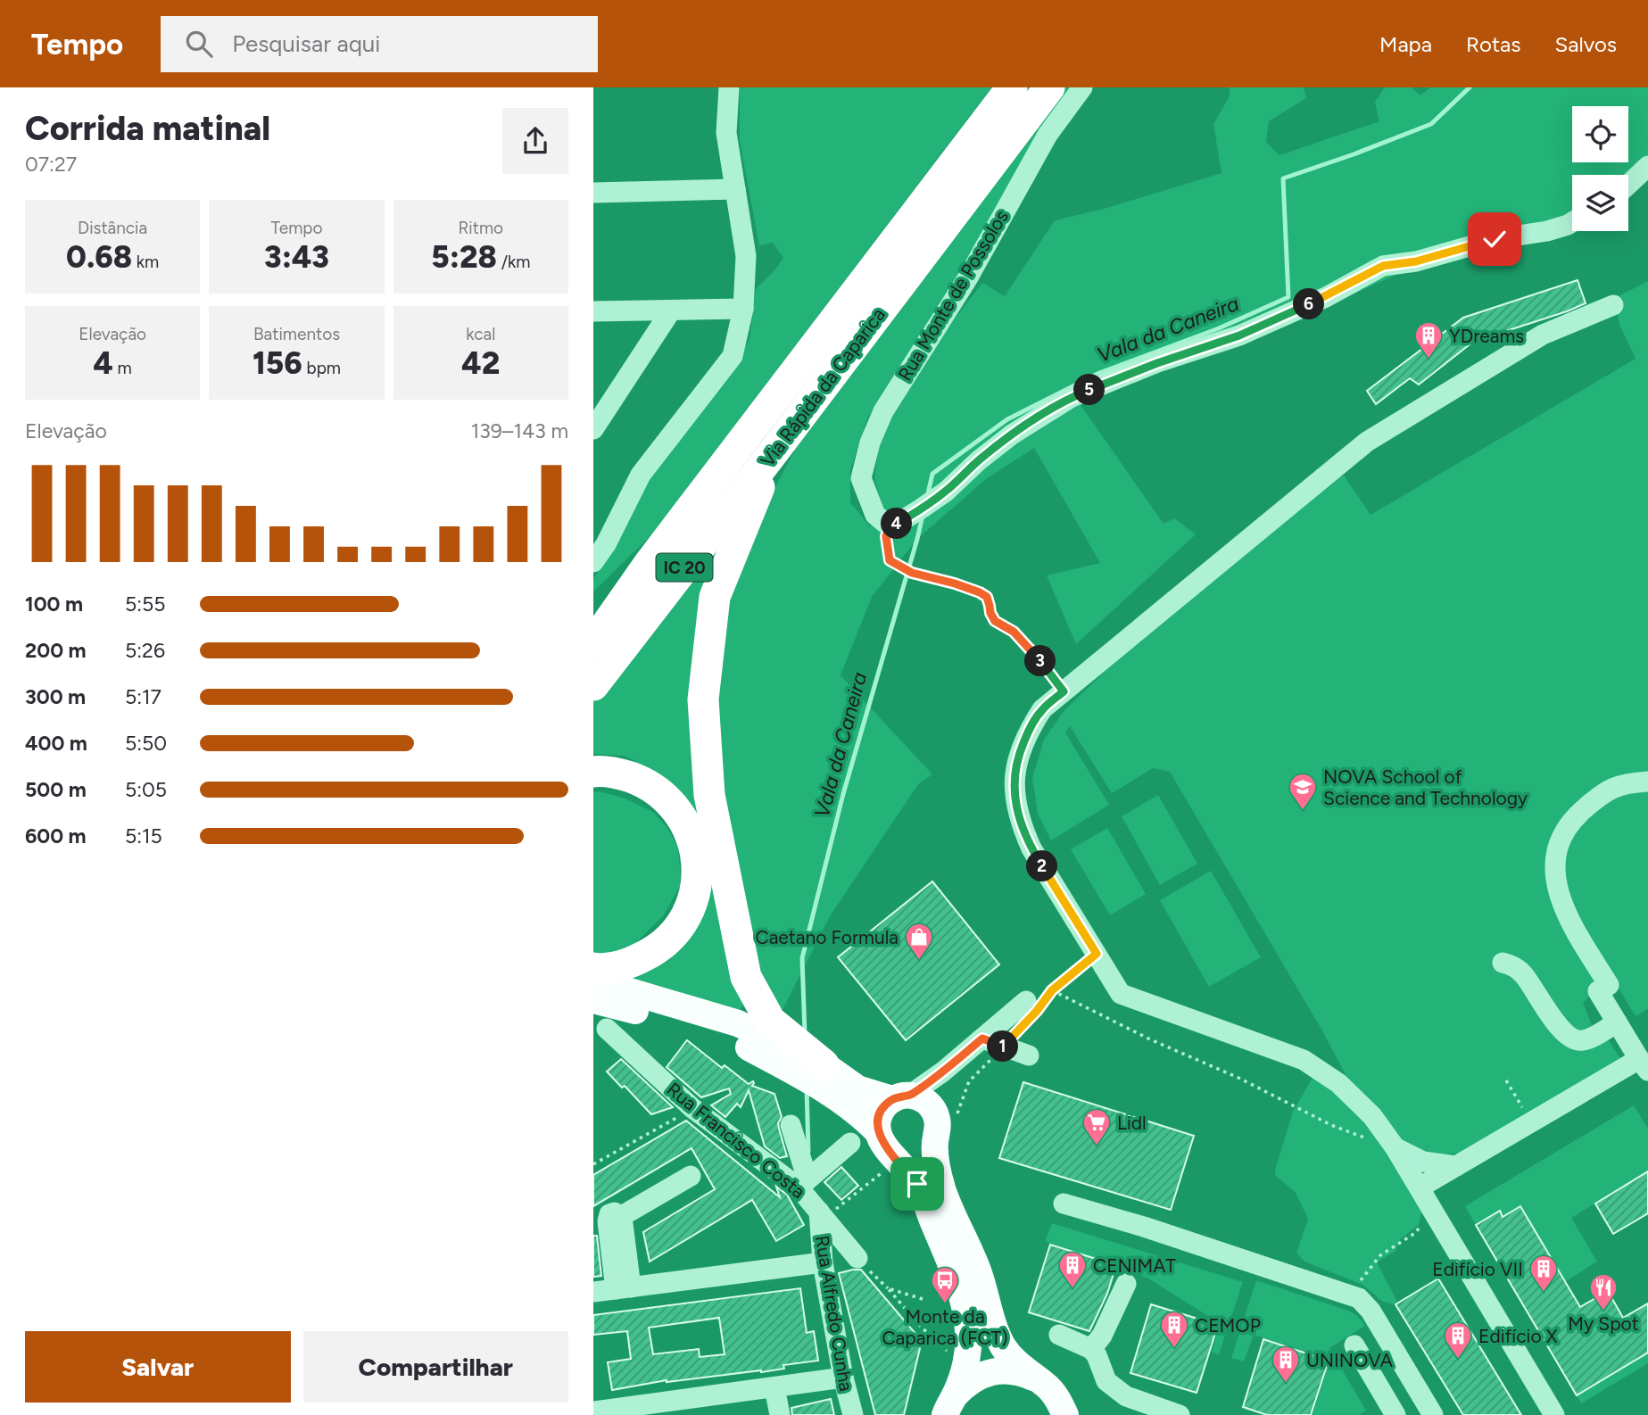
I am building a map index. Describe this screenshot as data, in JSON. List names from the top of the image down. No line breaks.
{"streets":{"highway":["Via Rápida da Caparica","IC 20"],"street":["Rua Monte de Possolos","Rua Francisco Costa","Rua Alfredo Cunha"]},"crossings":[["Rua Francisco Costa","Rua Alfredo Cunha"]],"water":["Vala da Caneira"],"places":{"building":["YDreams","CENIMAT","Edifício VII","CEMOP","Edifício X","UNINOVA"],"school or university":["NOVA School of Science and Technology"],"shop":["Caetano Formula"],"supermarket":["Lidl"],"bus stop":["Monte da Caparica (FCT)"],"restaurant":["My Spot"]},"page":{"header":"Tempo","search":"Pesquisar aqui","nav":["Mapa","Rotas","Salvos"],"heading":["Corrida matinal","07:27"],"stats":[["Distância","0.68 km"],["Tempo","3:43"],["Ritmo","5:28 /km"],["Elevação","4 m"],["Batimentos","156 bpm"],["kcal","42"]],"pins":["6","5","4","3","2","1"],"chart":["Elevação","139–143 m"],"list":[{"name":"100 m","note":"5:55"},{"name":"200 m","note":"5:26"},{"name":"300 m","note":"5:17"},{"name":"400 m","note":"5:50"},{"name":"500 m","note":"5:05"},{"name":"600 m","note":"5:15"}],"buttons":["Salvar","Compartilhar"]}}
